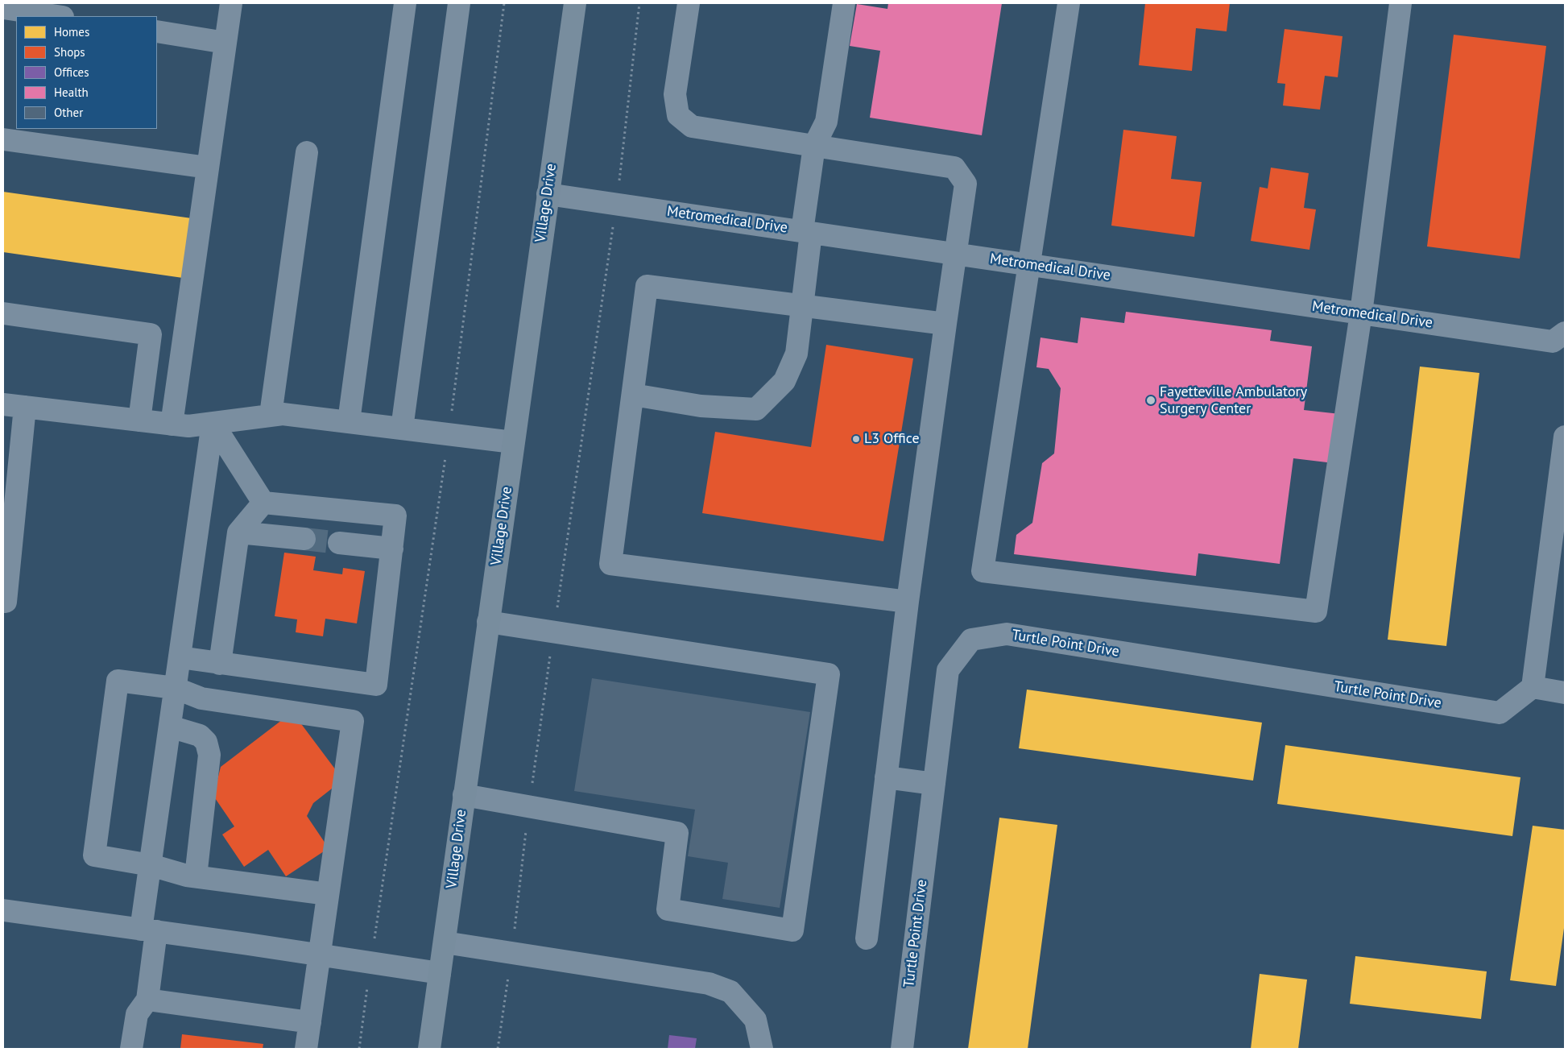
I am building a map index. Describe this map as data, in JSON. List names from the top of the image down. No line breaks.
{"streets":{"main road":["Village Drive"],"street":["Metromedical Drive","Turtle Point Drive"]},"crossings":[["Village Drive","Metromedical Drive"]],"places":["Fayetteville Ambulatory Surgery Center","L3 Office"],"legend":["Homes","Shops","Offices","Health","Other"]}
